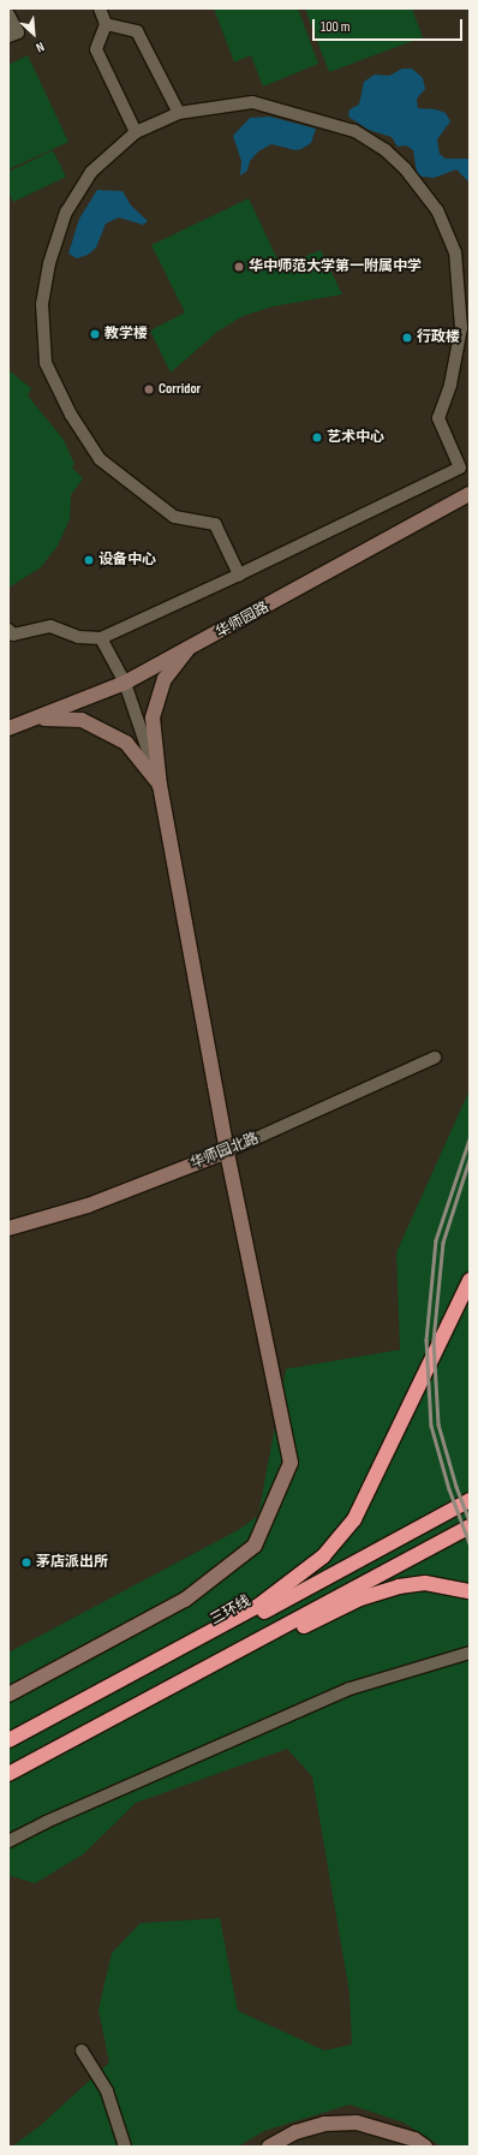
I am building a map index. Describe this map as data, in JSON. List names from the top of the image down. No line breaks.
{"streets":{"highway":["三环线"],"main road":["华师园路","华师园北路"]},"places":["华中师范大学第一附属中学","教学楼","行政楼","Corridor","艺术中心","设备中心","茅店派出所"],"scale_bar":"100 m","north":"bottom right"}
